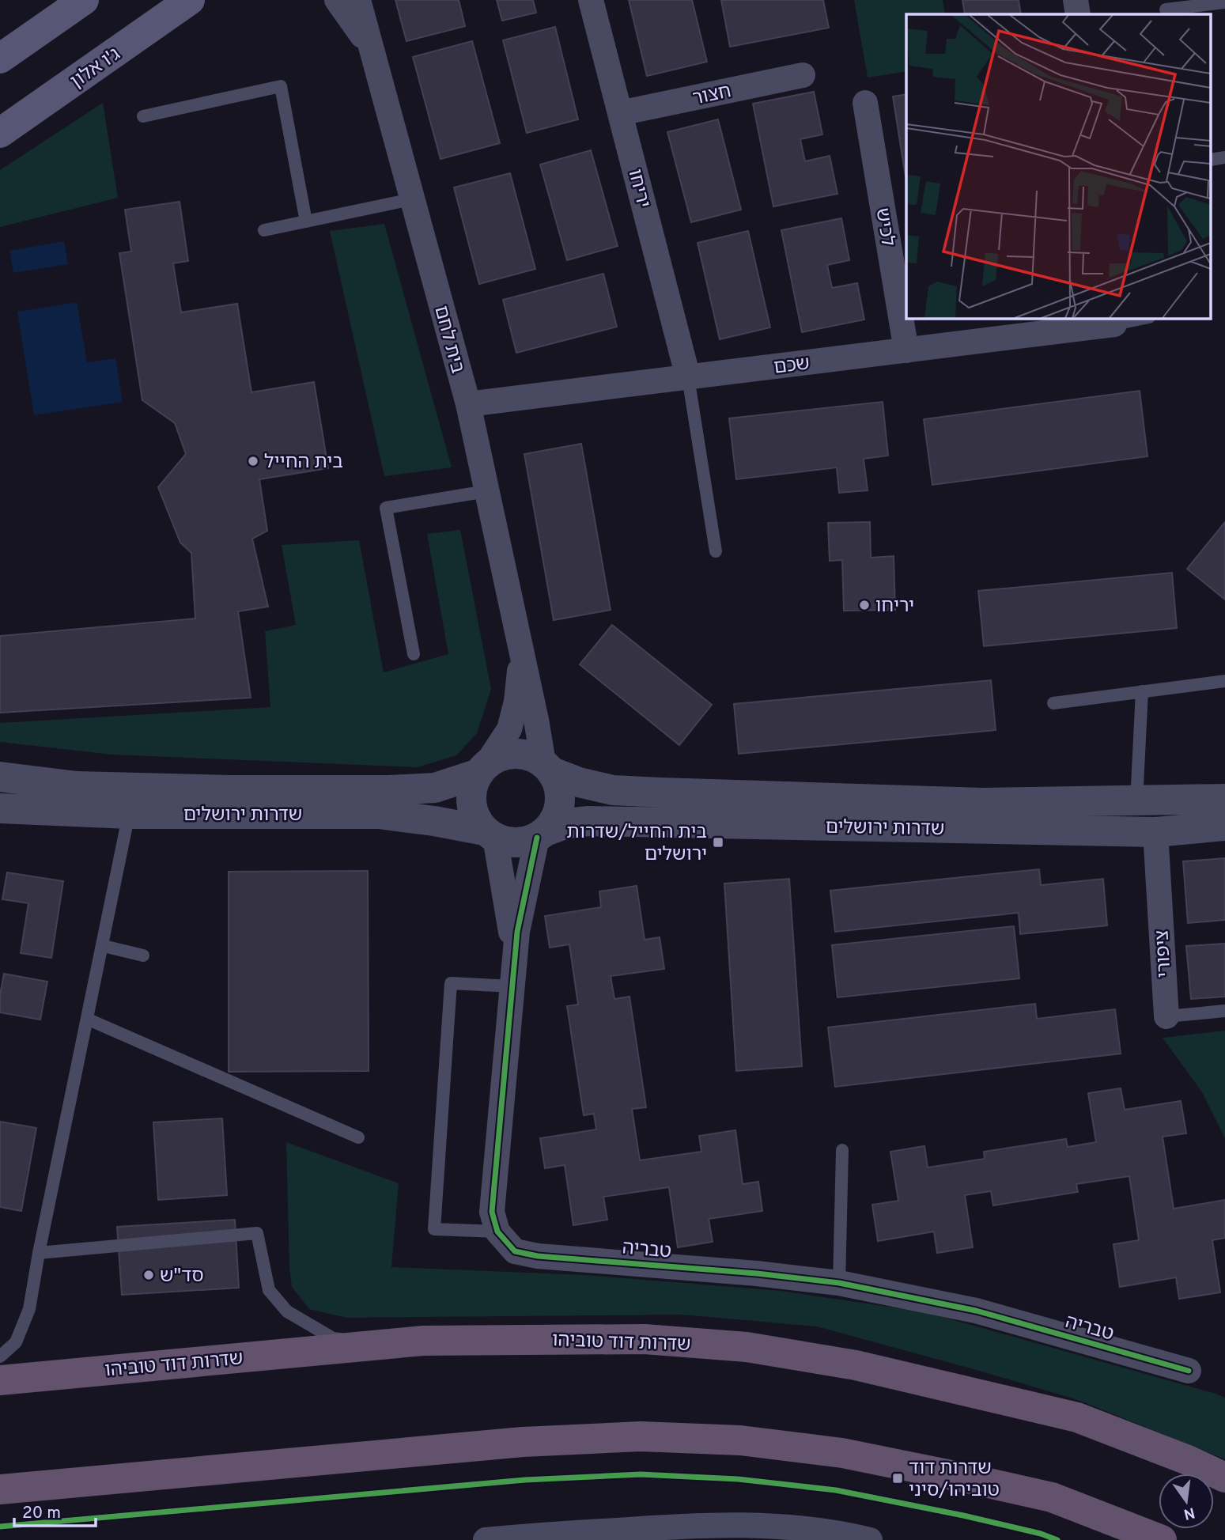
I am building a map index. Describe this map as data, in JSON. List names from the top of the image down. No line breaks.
{"streets":{"highway":["שדרות דוד טוביהו"],"main road":["ג'ו אלון"],"street":["חצור","יריחו","לכיש","בית לחם","שכם","שדרות ירושלים","ציפורי","טבריה"]},"crossings":[["חצור","יריחו"],["יריחו","שכם"],["לכיש","שכם"],["בית לחם","שכם"],["בית לחם","שדרות ירושלים"],["שדרות ירושלים","ציפורי"]],"places":{"other":["בית החייל","יריחו","סד\"ש"],"transit":["בית החייל/שדרות ירושלים","שדרות דוד טוביהו/סיני"]},"scale_bar":"20 m","north":"bottom"}
